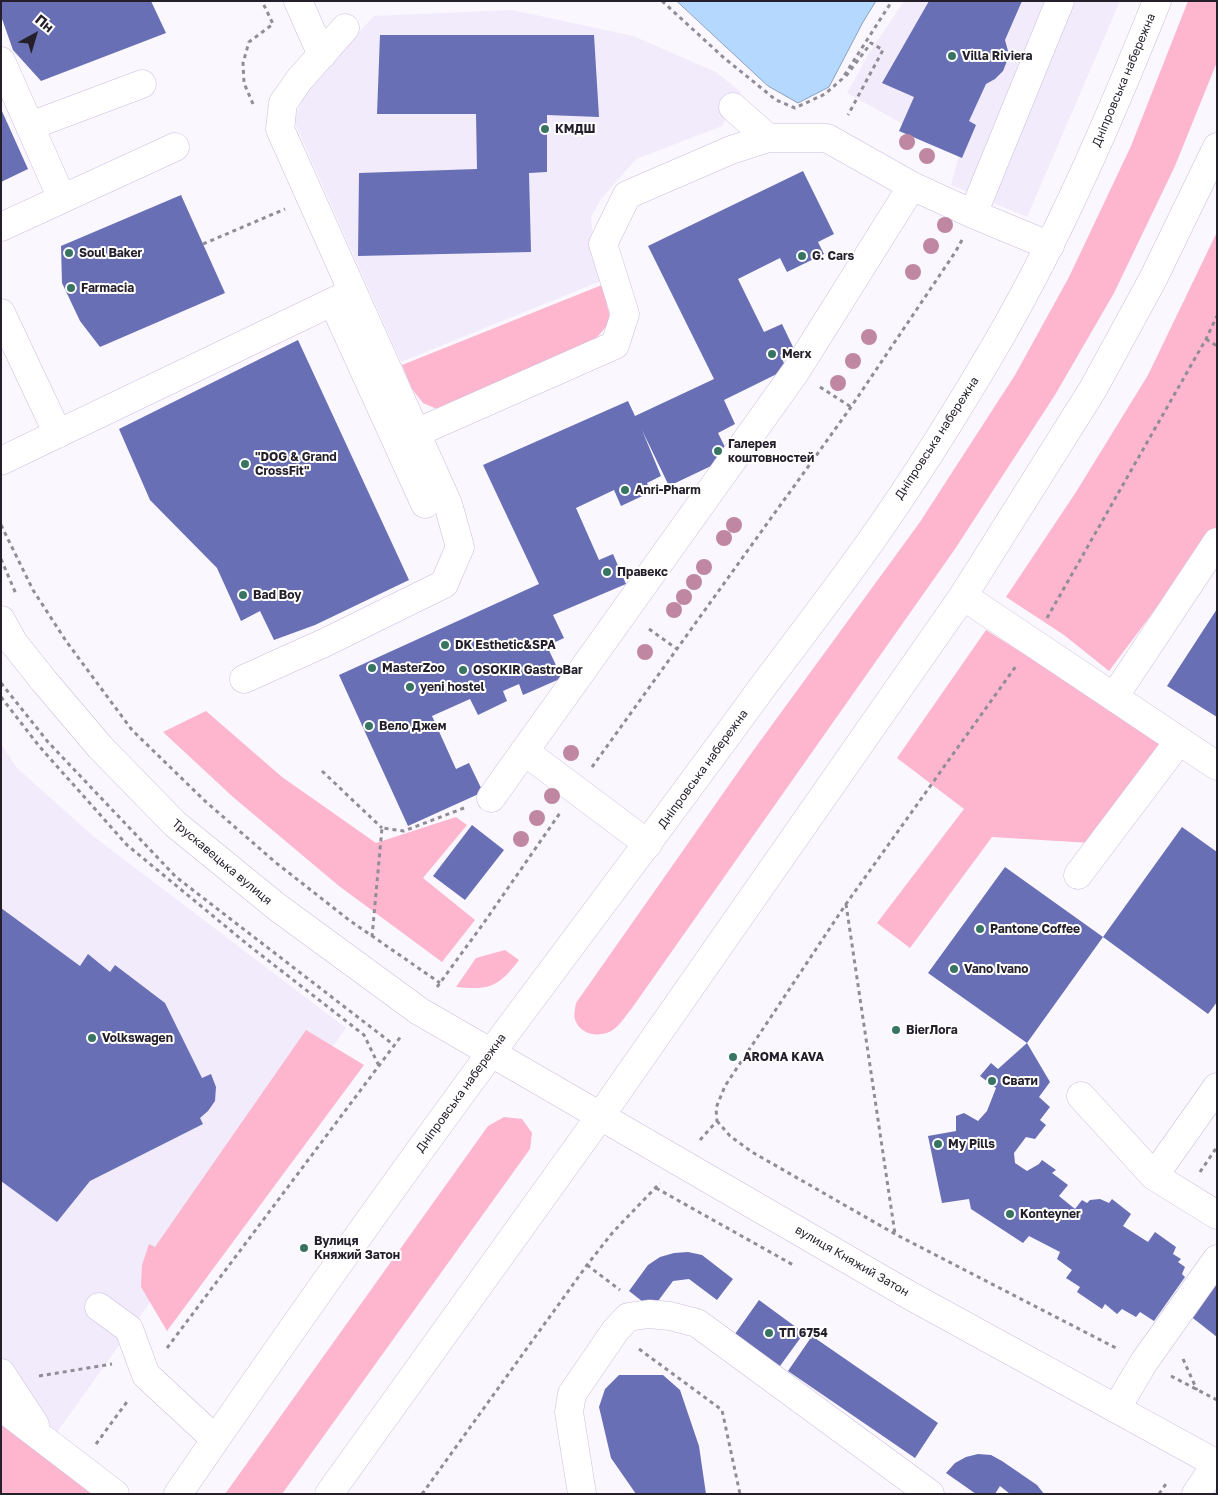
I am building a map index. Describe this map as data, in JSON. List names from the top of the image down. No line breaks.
{"streets":{"main road":["Дніпровська набережна","Трускавецька вулиця","вулиця Княжий Затон"]},"crossings":[["Дніпровська набережна","Трускавецька вулиця"],["Дніпровська набережна","вулиця Княжий Затон"],["Трускавецька вулиця","вулиця Княжий Затон"]],"places":["Villa Riviera","КМДШ","Soul Baker","G. Cars","Farmacia","Merx","Галерея коштовностей","\"DOG & Grand CrossFit\"","Anri-Pharm","Правекс","Bad Boy","DK Esthetic&SPA","MasterZoo","OSOKIR GastroBar","yeni hostel","Вело Джем","Pantone Coffee","Vano Ivano","BierЛога","Volkswagen","AROMA KAVA","Свати","My Pills","Konteyner","Вулиця Княжий Затон","ТП 6754"],"north":"top right"}
